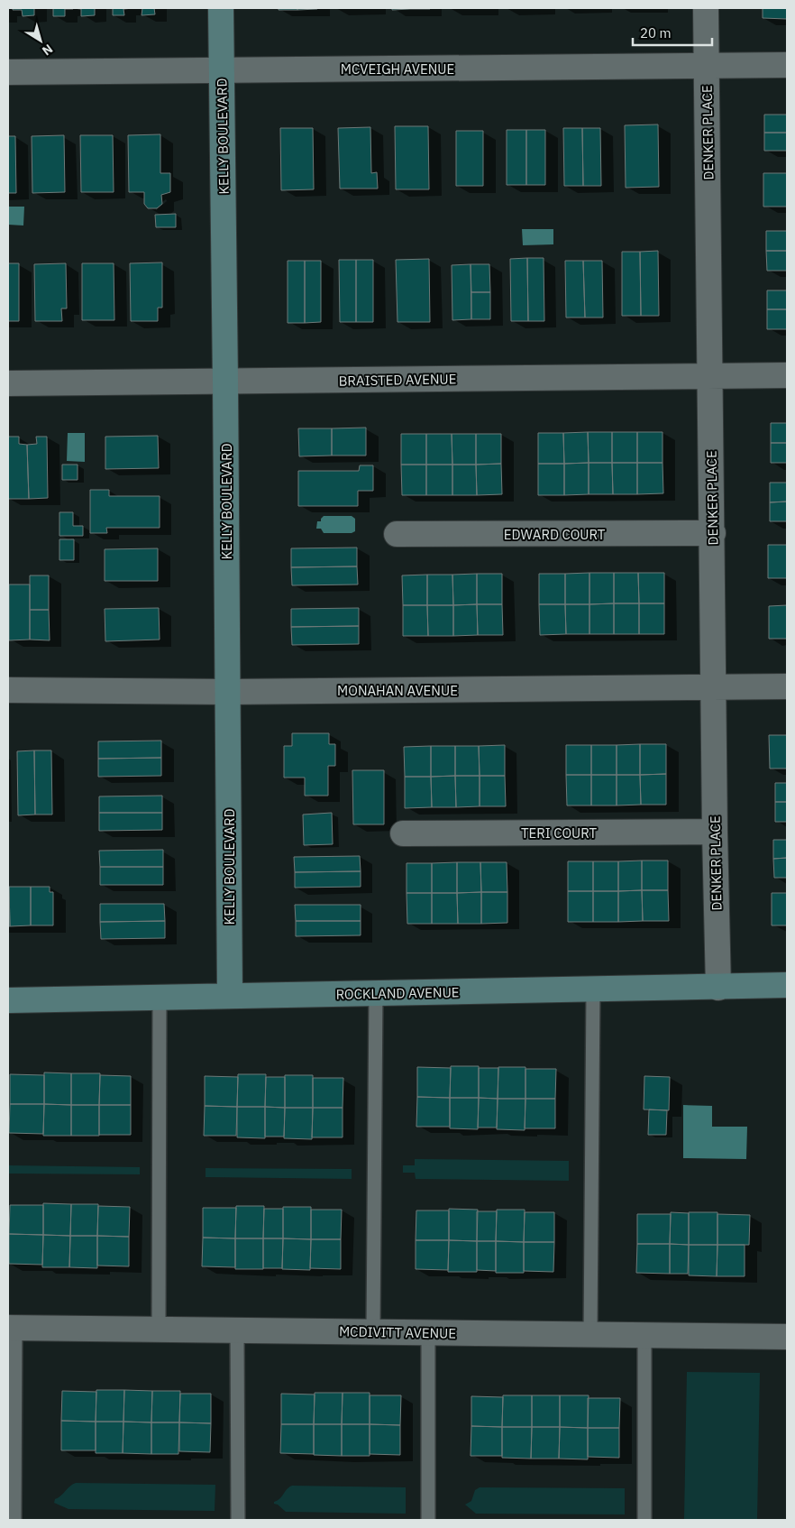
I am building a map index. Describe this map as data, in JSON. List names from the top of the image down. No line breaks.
{"streets":{"street":["MCVEIGH AVENUE","DENKER PLACE","KELLY BOULEVARD","BRAISTED AVENUE","EDWARD COURT","MONAHAN AVENUE","TERI COURT","ROCKLAND AVENUE","MCDIVITT AVENUE"]},"crossings":[["MCVEIGH AVENUE","DENKER PLACE"],["MCVEIGH AVENUE","KELLY BOULEVARD"],["DENKER PLACE","BRAISTED AVENUE"],["DENKER PLACE","EDWARD COURT"],["DENKER PLACE","MONAHAN AVENUE"],["DENKER PLACE","TERI COURT"],["DENKER PLACE","ROCKLAND AVENUE"],["KELLY BOULEVARD","BRAISTED AVENUE"],["KELLY BOULEVARD","MONAHAN AVENUE"],["KELLY BOULEVARD","ROCKLAND AVENUE"]],"scale_bar":"20 m","north":"bottom right"}
